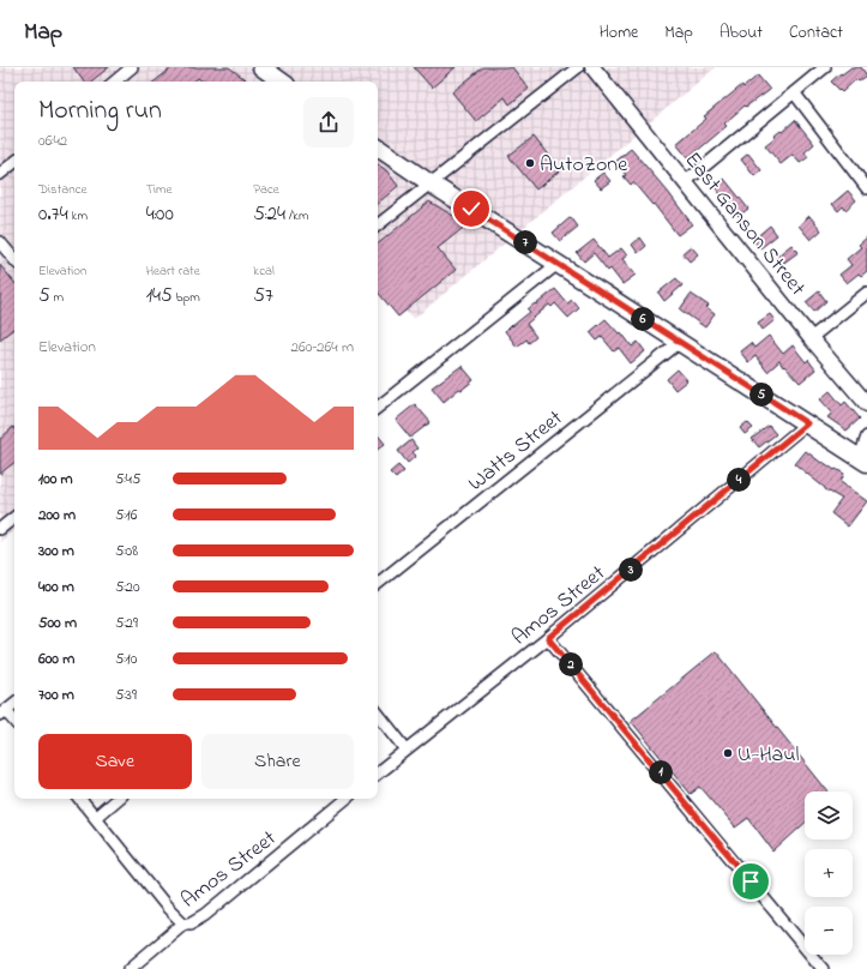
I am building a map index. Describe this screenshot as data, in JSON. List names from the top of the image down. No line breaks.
{"streets":{"street":["East Ganson Street","Watts Street","Amos Street"]},"places":["AutoZone","U-Haul"],"page":{"header":"Map","nav":["Home","Map","About","Contact"],"heading":["Morning run","06:42"],"stats":[["Distance","0.74 km"],["Time","4:00"],["Pace","5:24 /km"],["Elevation","5 m"],["Heart rate","145 bpm"],["kcal","57"]],"pins":["7","6","5","4","3","2","1"],"chart":["Elevation","260–264 m"],"list":[{"name":"100 m","note":"5:45"},{"name":"200 m","note":"5:16"},{"name":"300 m","note":"5:08"},{"name":"400 m","note":"5:20"},{"name":"500 m","note":"5:29"},{"name":"600 m","note":"5:10"},{"name":"700 m","note":"5:39"}],"buttons":["Save","Share"],"map_buttons":["+","−"]}}
